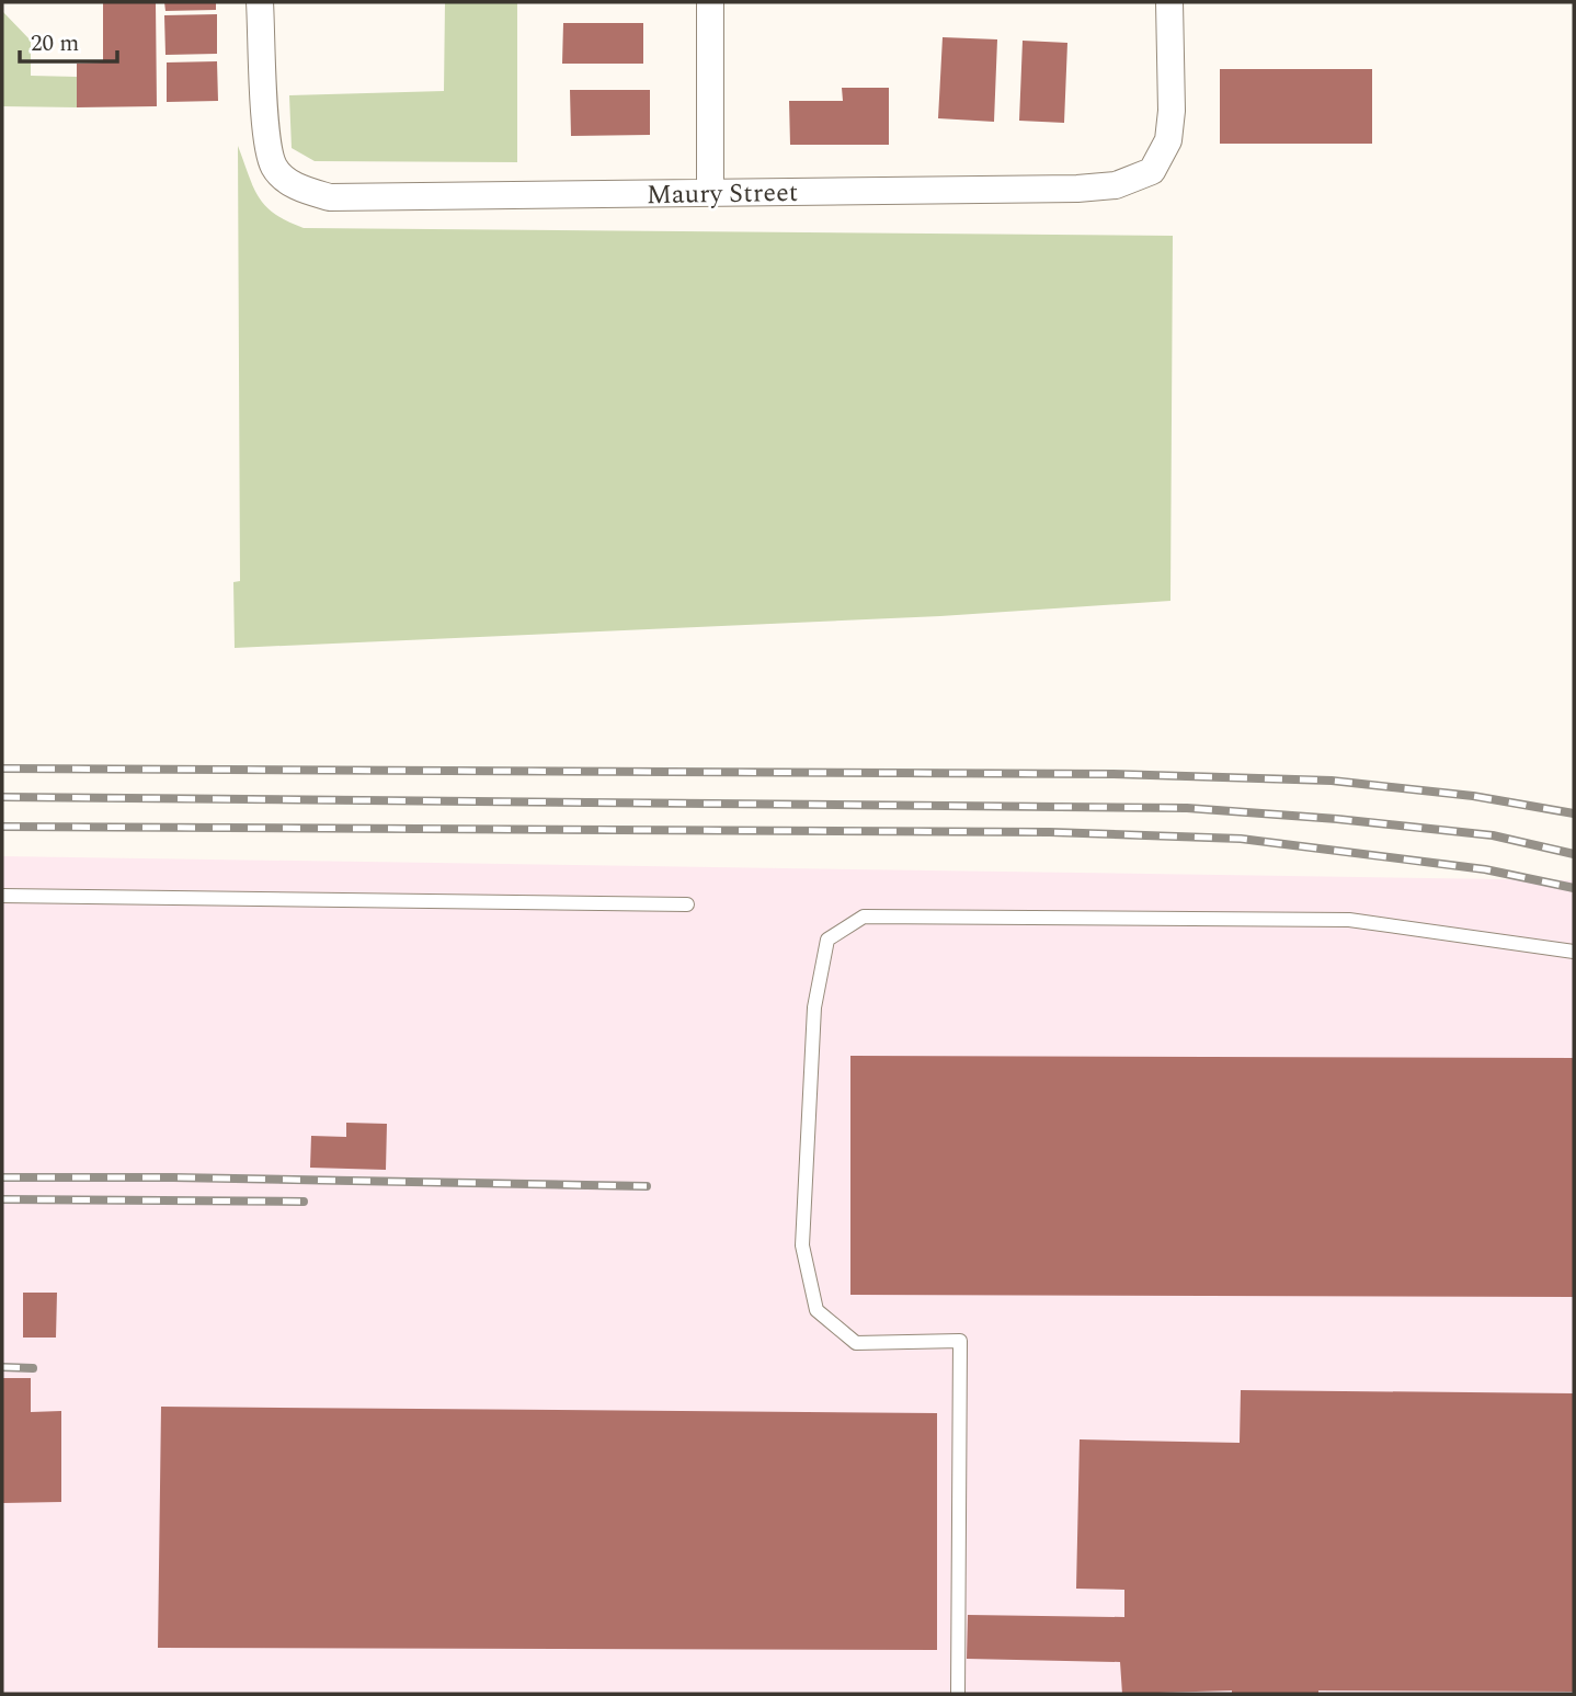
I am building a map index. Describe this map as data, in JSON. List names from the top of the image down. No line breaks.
{"streets":{"street":["Maury Street"]},"scale_bar":"20 m"}
